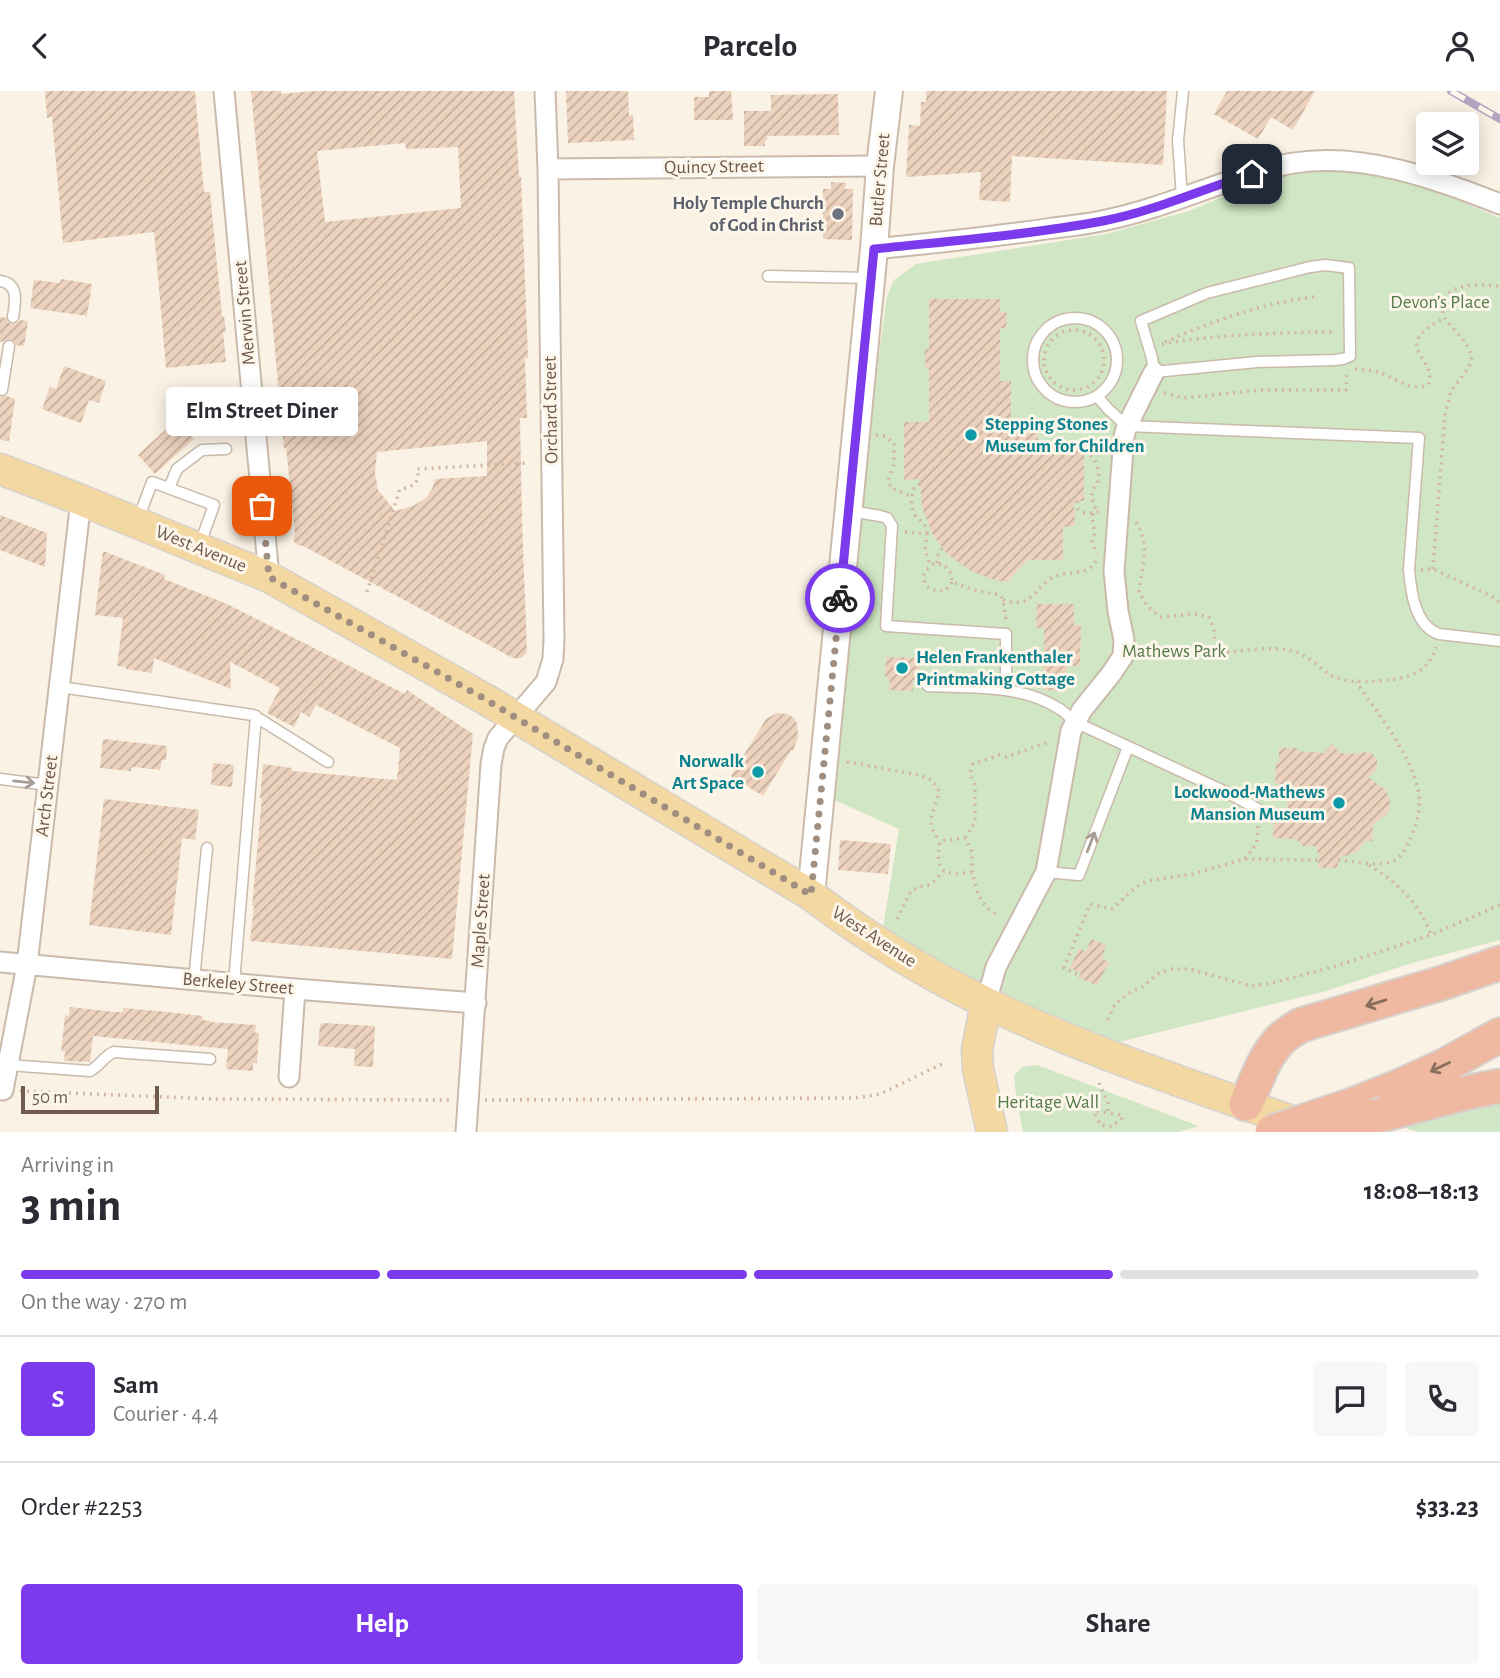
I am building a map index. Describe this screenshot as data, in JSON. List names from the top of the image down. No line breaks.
{"streets":{"main road":["Butler Street","West Avenue"],"street":["Quincy Street","Merwin Street","Orchard Street","Arch Street","Maple Street","Berkeley Street"]},"crossings":[["Quincy Street","Butler Street"],["Quincy Street","Orchard Street"],["Butler Street","West Avenue"],["Merwin Street","West Avenue"],["Orchard Street","West Avenue"],["Orchard Street","Maple Street"],["West Avenue","Arch Street"],["West Avenue","Maple Street"],["Arch Street","Berkeley Street"],["Maple Street","Berkeley Street"]],"parks":["Devon’s Place","Mathews Park","Heritage Wall"],"places":["Holy Temple Church of God in Christ","Stepping Stones Museum for Children","Elm Street Diner","Helen Frankenthaler Printmaking Cottage","Norwalk Art Space","Lockwood-Mathews Mansion Museum"],"scale_bar":"50 m","page":{"header":"Parcelo","bubble":"Elm Street Diner","scale":"50 m","heading":["3 min","Arriving in","18:08–18:13"],"panel":["Sam","Courier · 4.4","Order #2253","$33.23"],"bar":"On the way · 270 m","round":"S","buttons":["Help","Share"]}}
